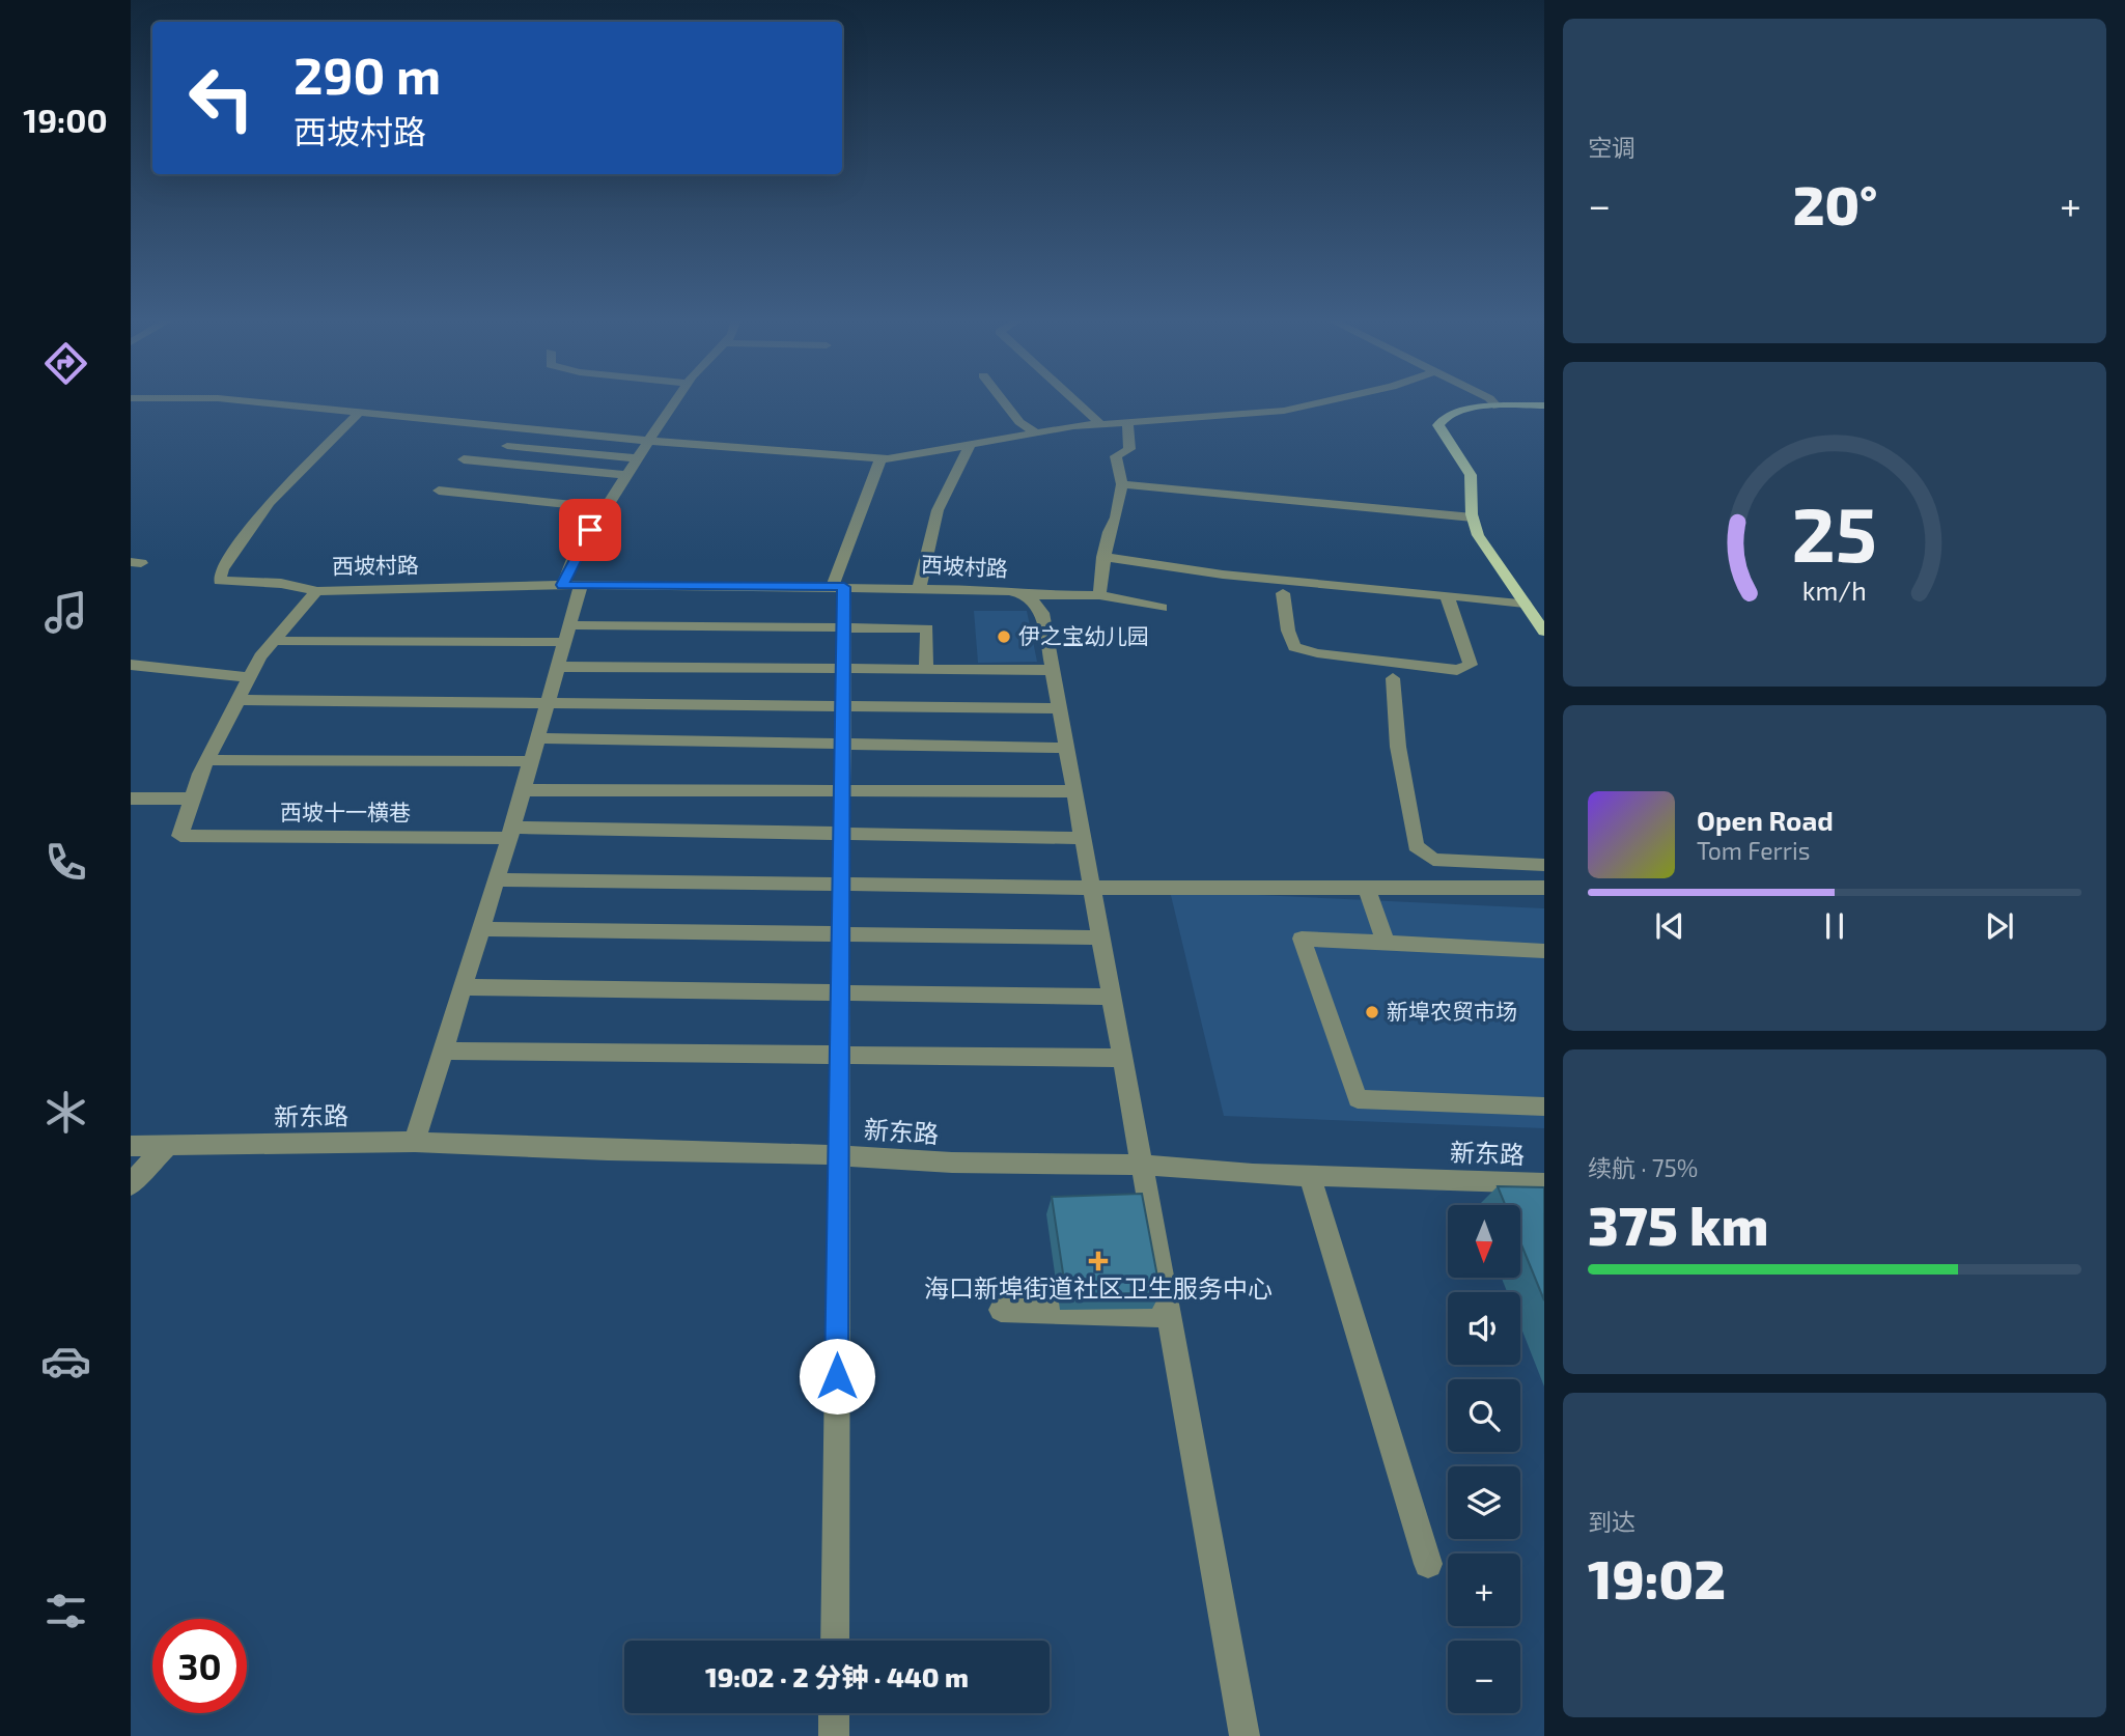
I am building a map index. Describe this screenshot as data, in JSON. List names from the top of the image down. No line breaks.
{"streets":{"street":["西坡村路","西坡十一横巷","新东路"]},"crossings":[["西坡村路","西坡十一横巷"],["西坡村路","新东路"]],"places":{"other":["伊之宝幼儿园","新埠农贸市场"],"health":["海口新埠街道社区卫生服务中心"]},"north":"bottom","page":{"tabs":"19:00","tile":["空调",["续航 · 75%","375 km"],["到达","19:02"]],"turn":["290 m","西坡村路"],"heat":["−","20°","+"],"song":["Open Road","Tom Ferris"],"map_buttons":["+","−"],"limit":"30","trip":"19:02 · 2 分钟 · 440 m","gauge":["25","km/h"]}}
